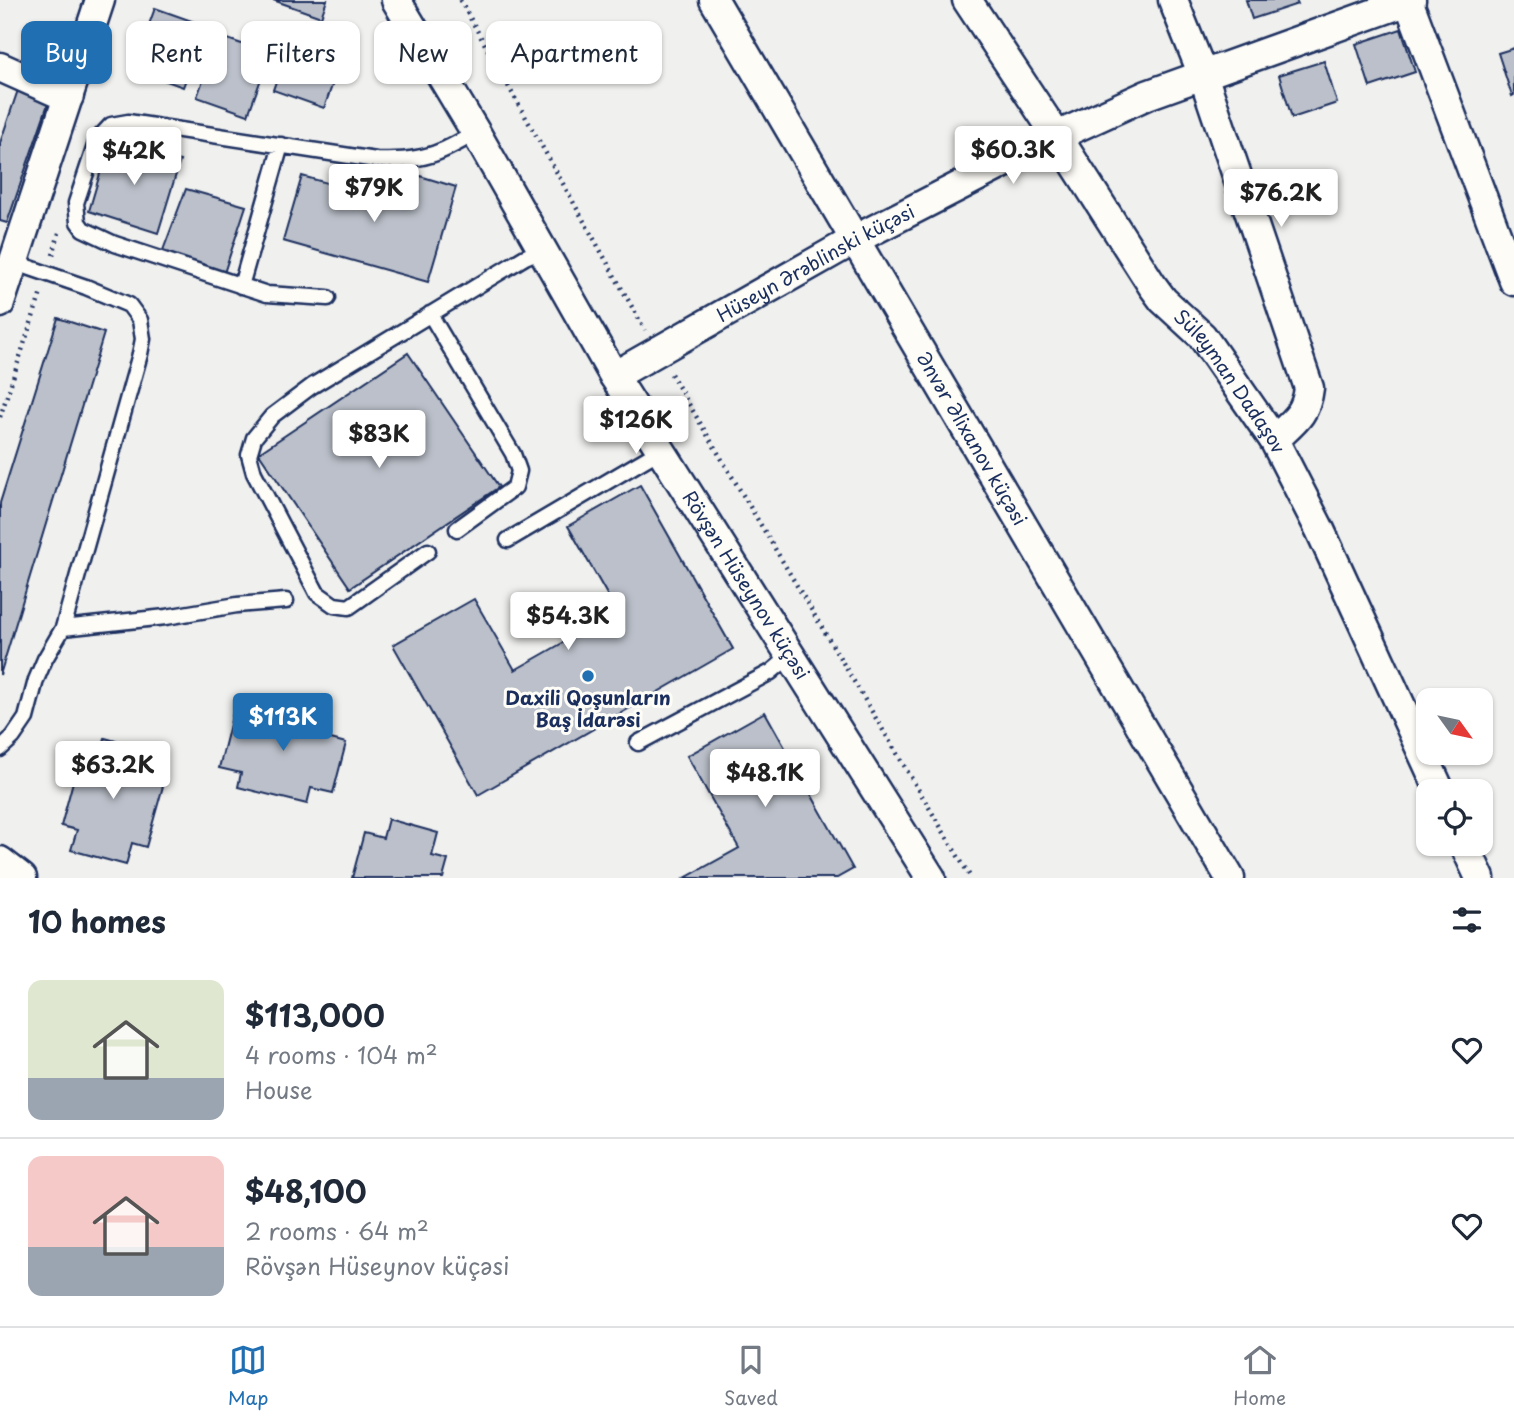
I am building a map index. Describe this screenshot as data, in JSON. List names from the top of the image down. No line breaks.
{"streets":{"street":["Hüseyn Ərəblinski küçəsi","Süleyman Dadaşov","Ənvər Əlixanov küçəsi","Rövşən Hüseynov küçəsi"]},"crossings":[["Hüseyn Ərəblinski küçəsi","Süleyman Dadaşov"],["Hüseyn Ərəblinski küçəsi","Ənvər Əlixanov küçəsi"],["Hüseyn Ərəblinski küçəsi","Rövşən Hüseynov küçəsi"]],"places":["Daxili Qoşunların Baş İdarəsi"],"north":"bottom right","page":{"chip":["Buy","Rent","Filters","New","Apartment"],"price":["$60.3K","$42K","$79K","$76.2K","$126K","$83K","$54.3K","$113K","$63.2K","$48.1K"],"heading":"10 homes","list":[{"name":"$113,000","note":"4 rooms · 104 m² · House"},{"name":"$48,100","note":"2 rooms · 64 m² · Rövşən Hüseynov küçəsi"}],"tabs":["Map","Saved","Home"]}}
